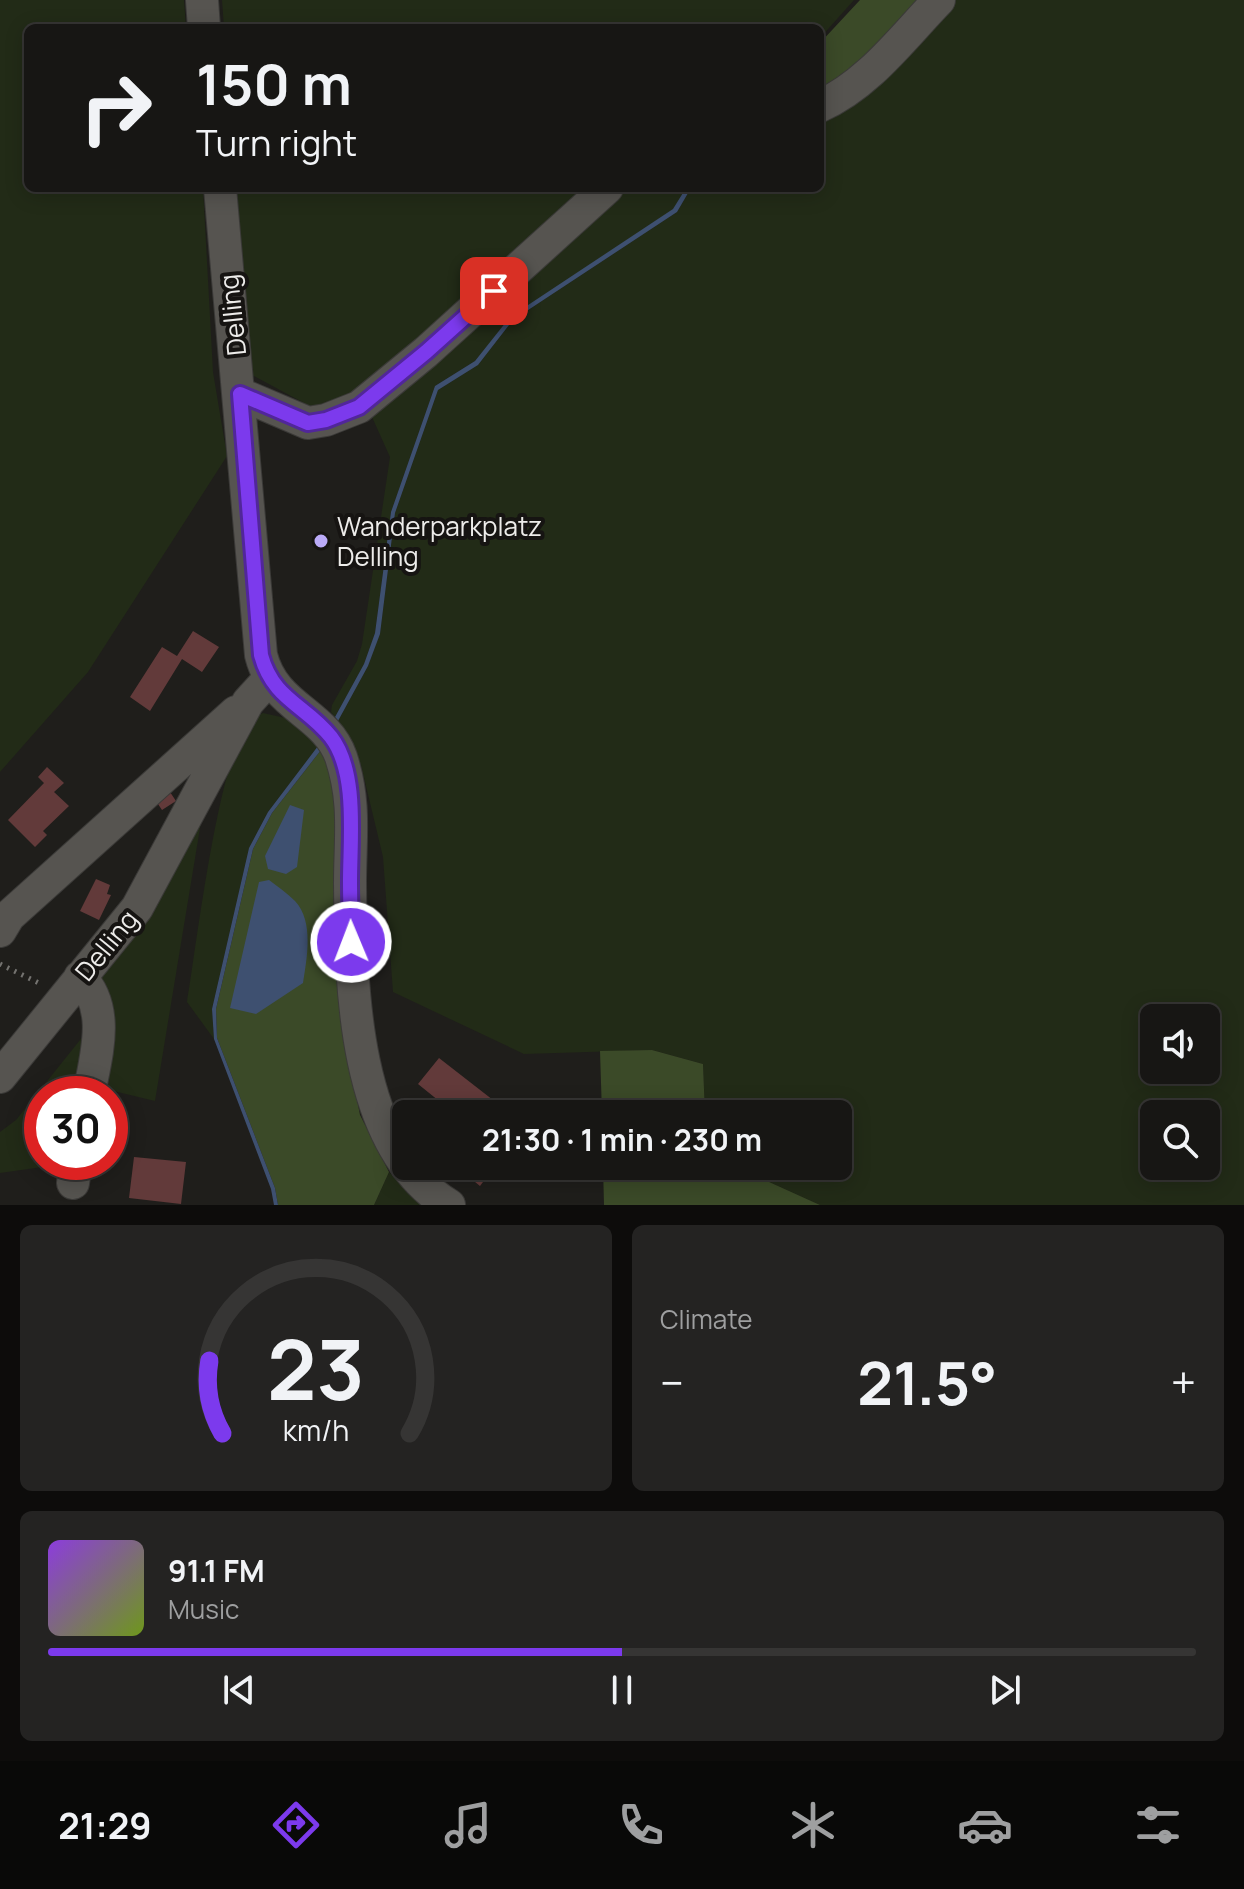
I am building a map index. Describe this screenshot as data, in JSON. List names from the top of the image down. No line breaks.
{"streets":{"street":["Delling"]},"places":["Wanderparkplatz Delling"],"page":{"turn":["150 m","Turn right"],"limit":"30","trip":"21:30 · 1 min · 230 m","tile":"Climate","heat":["−","21.5°","+"],"song":["91.1 FM","Music"],"tabs":"21:29","gauge":["23","km/h"]}}
